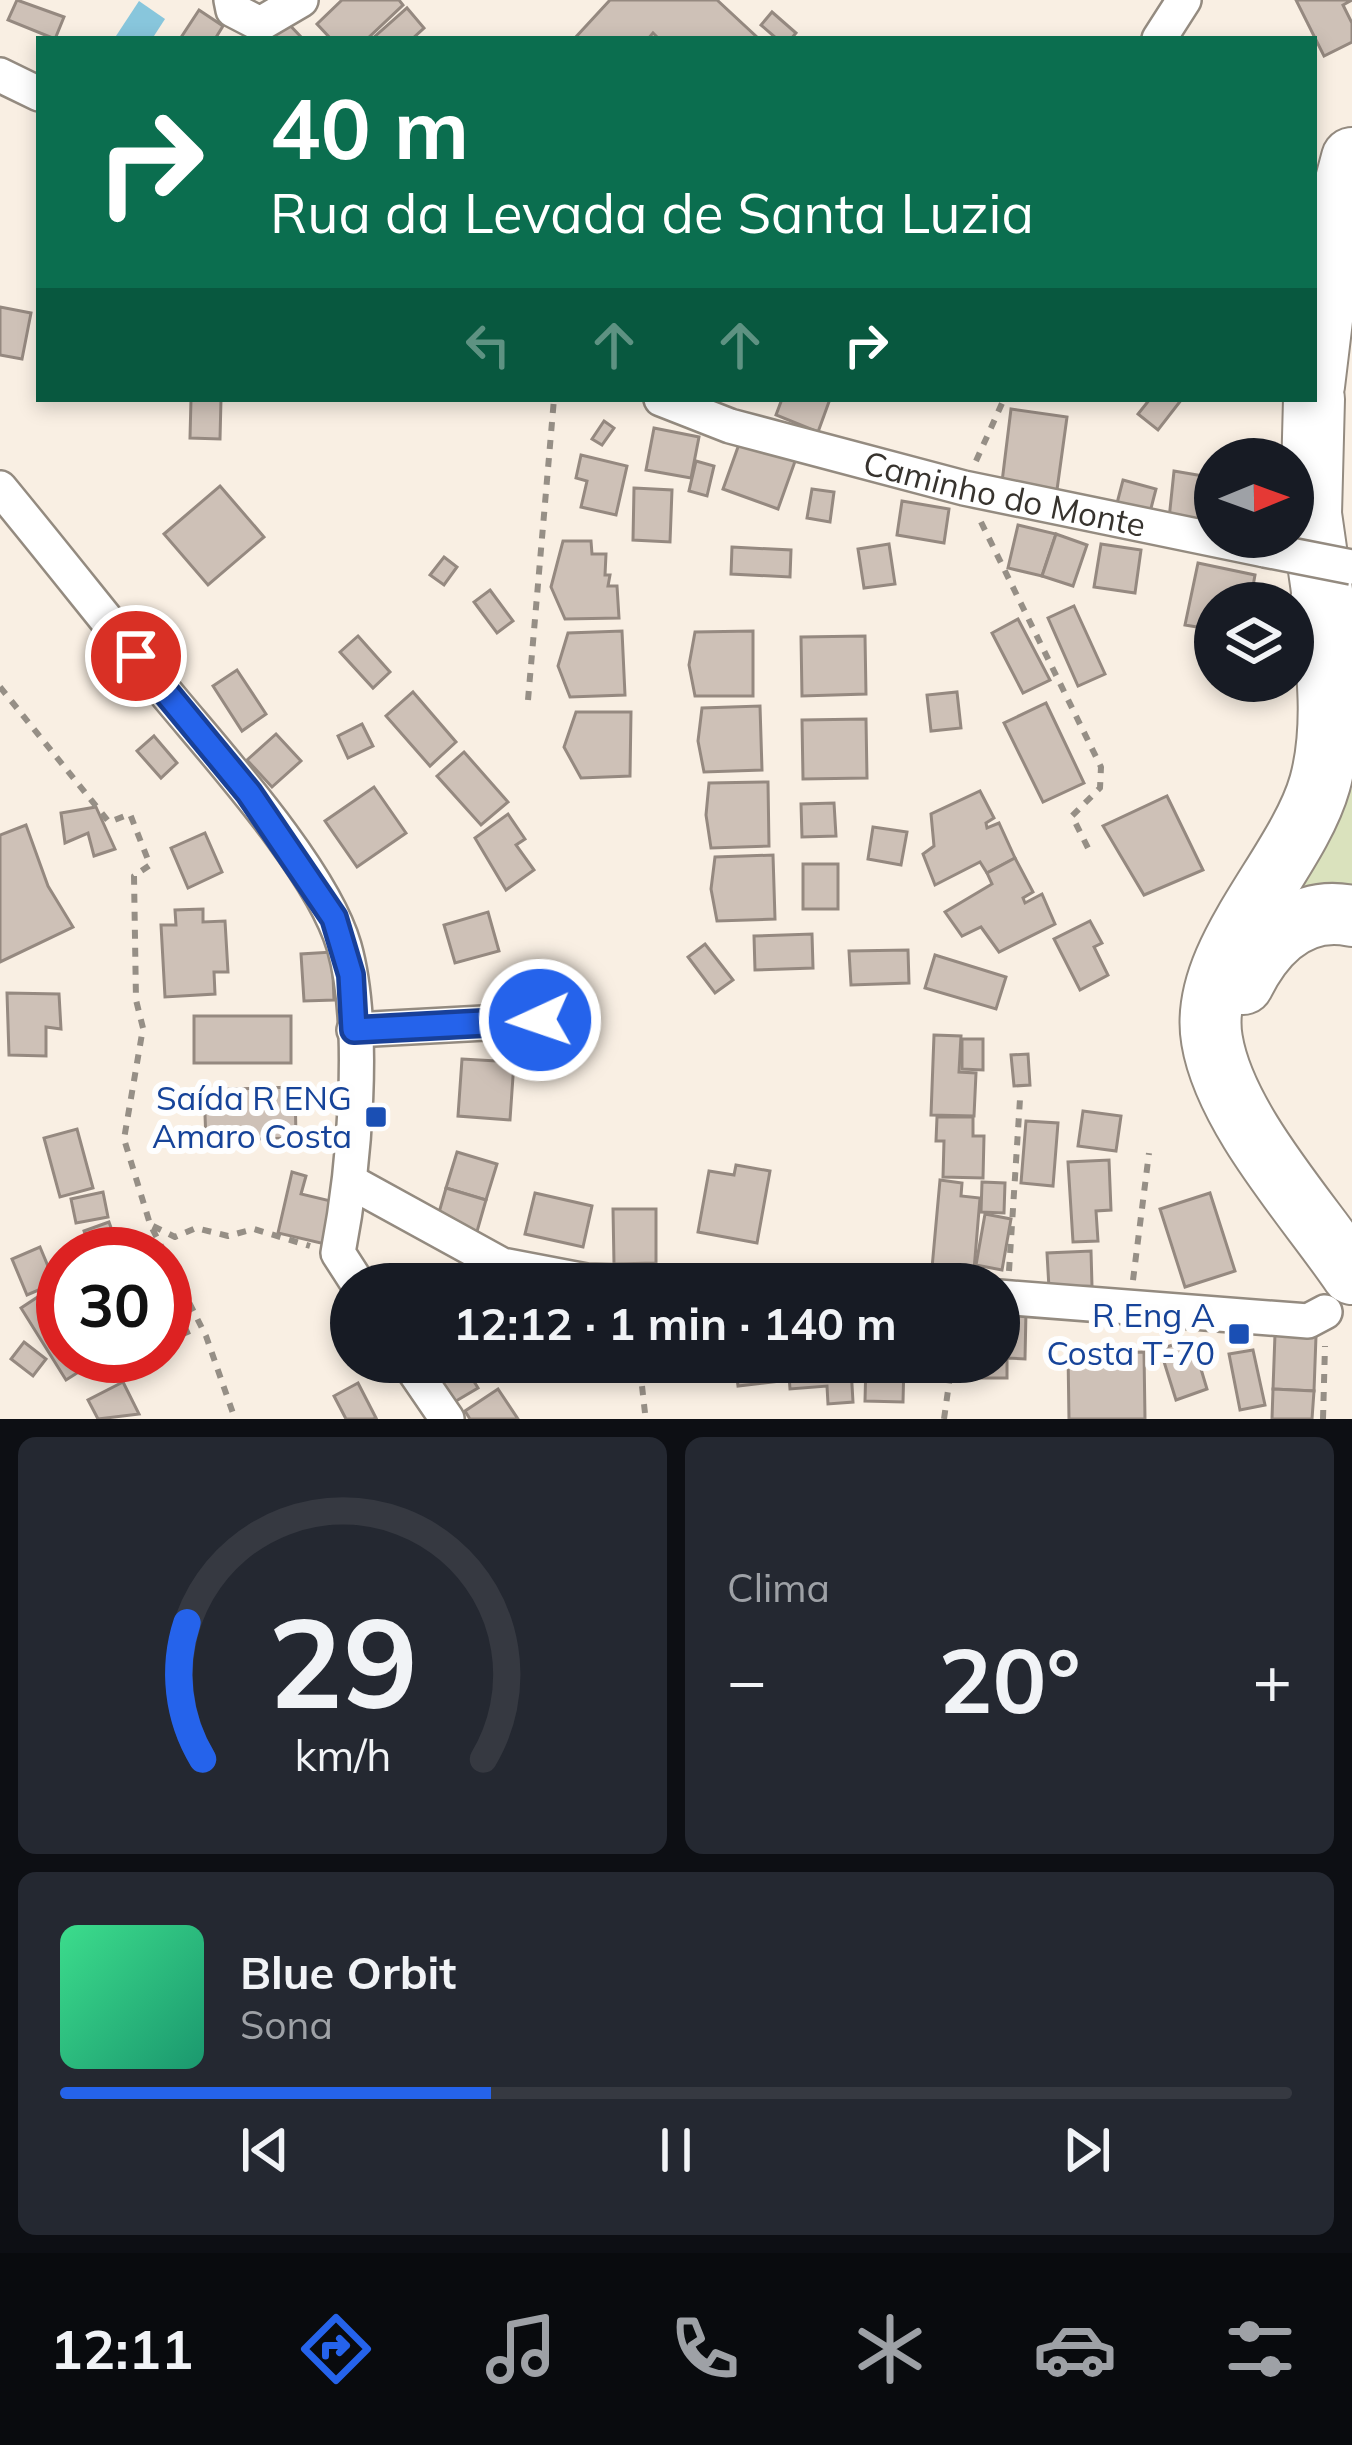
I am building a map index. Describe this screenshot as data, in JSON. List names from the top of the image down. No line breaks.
{"streets":{"street":["Caminho do Monte"]},"places":{"transit":["Saída R ENG Amaro Costa","R Eng A Costa T-70"]},"north":"right","page":{"turn":["40 m","Rua da Levada de Santa Luzia"],"limit":"30","trip":"12:12 · 1 min · 140 m","tile":"Clima","heat":["−","20°","+"],"song":["Blue Orbit","Sona"],"tabs":"12:11","gauge":["29","km/h"]}}
